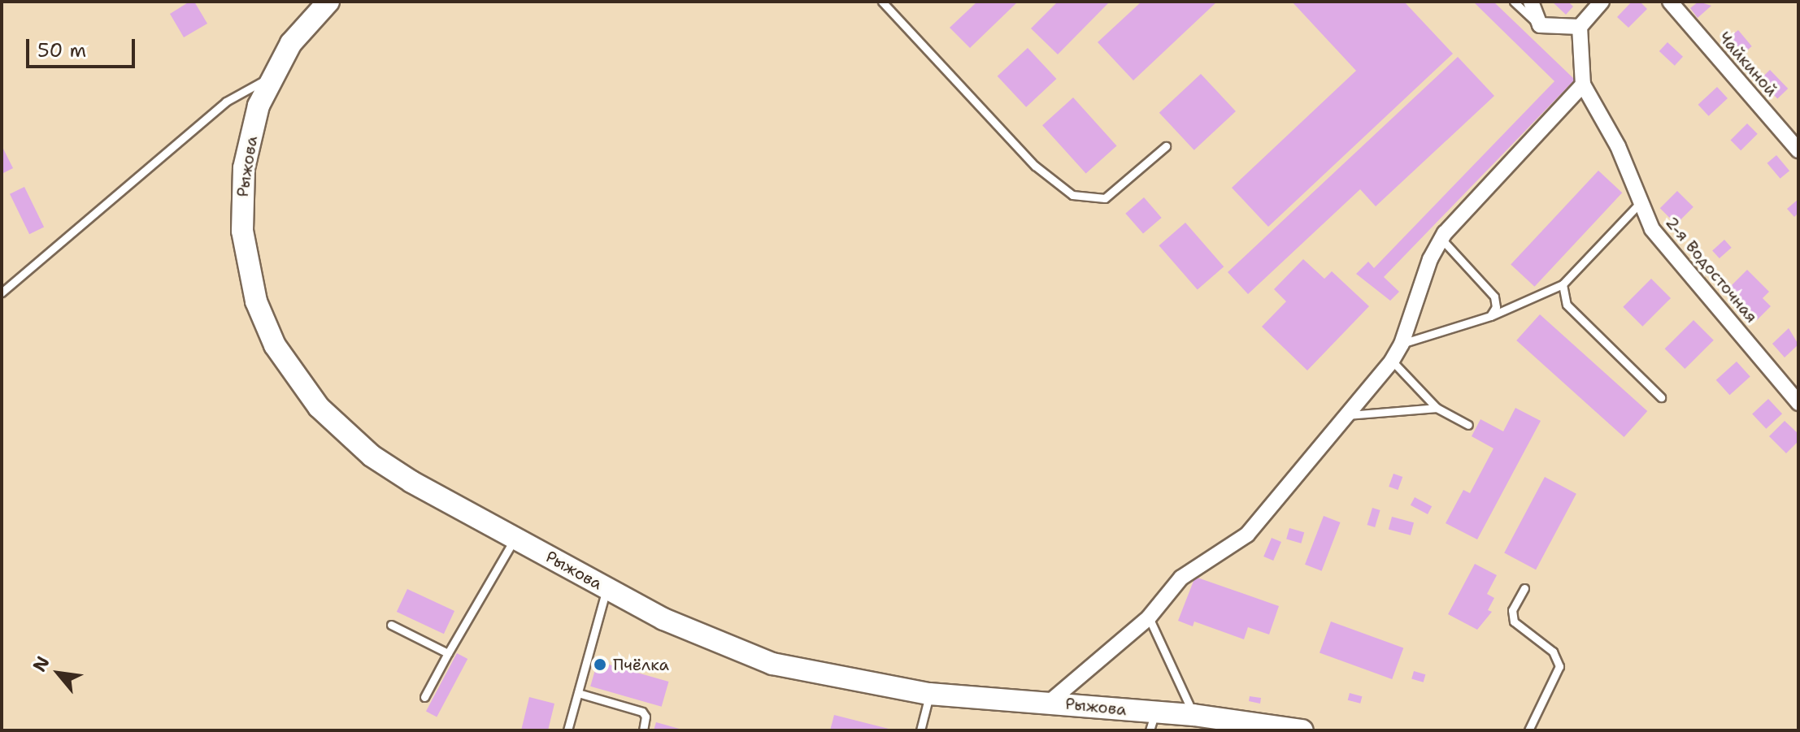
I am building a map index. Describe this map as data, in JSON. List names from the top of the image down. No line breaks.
{"streets":{"street":["Чайкиной","Рыжова","2-я Водосточная"]},"places":["Пчёлка"],"scale_bar":"50 m","north":"top left"}
